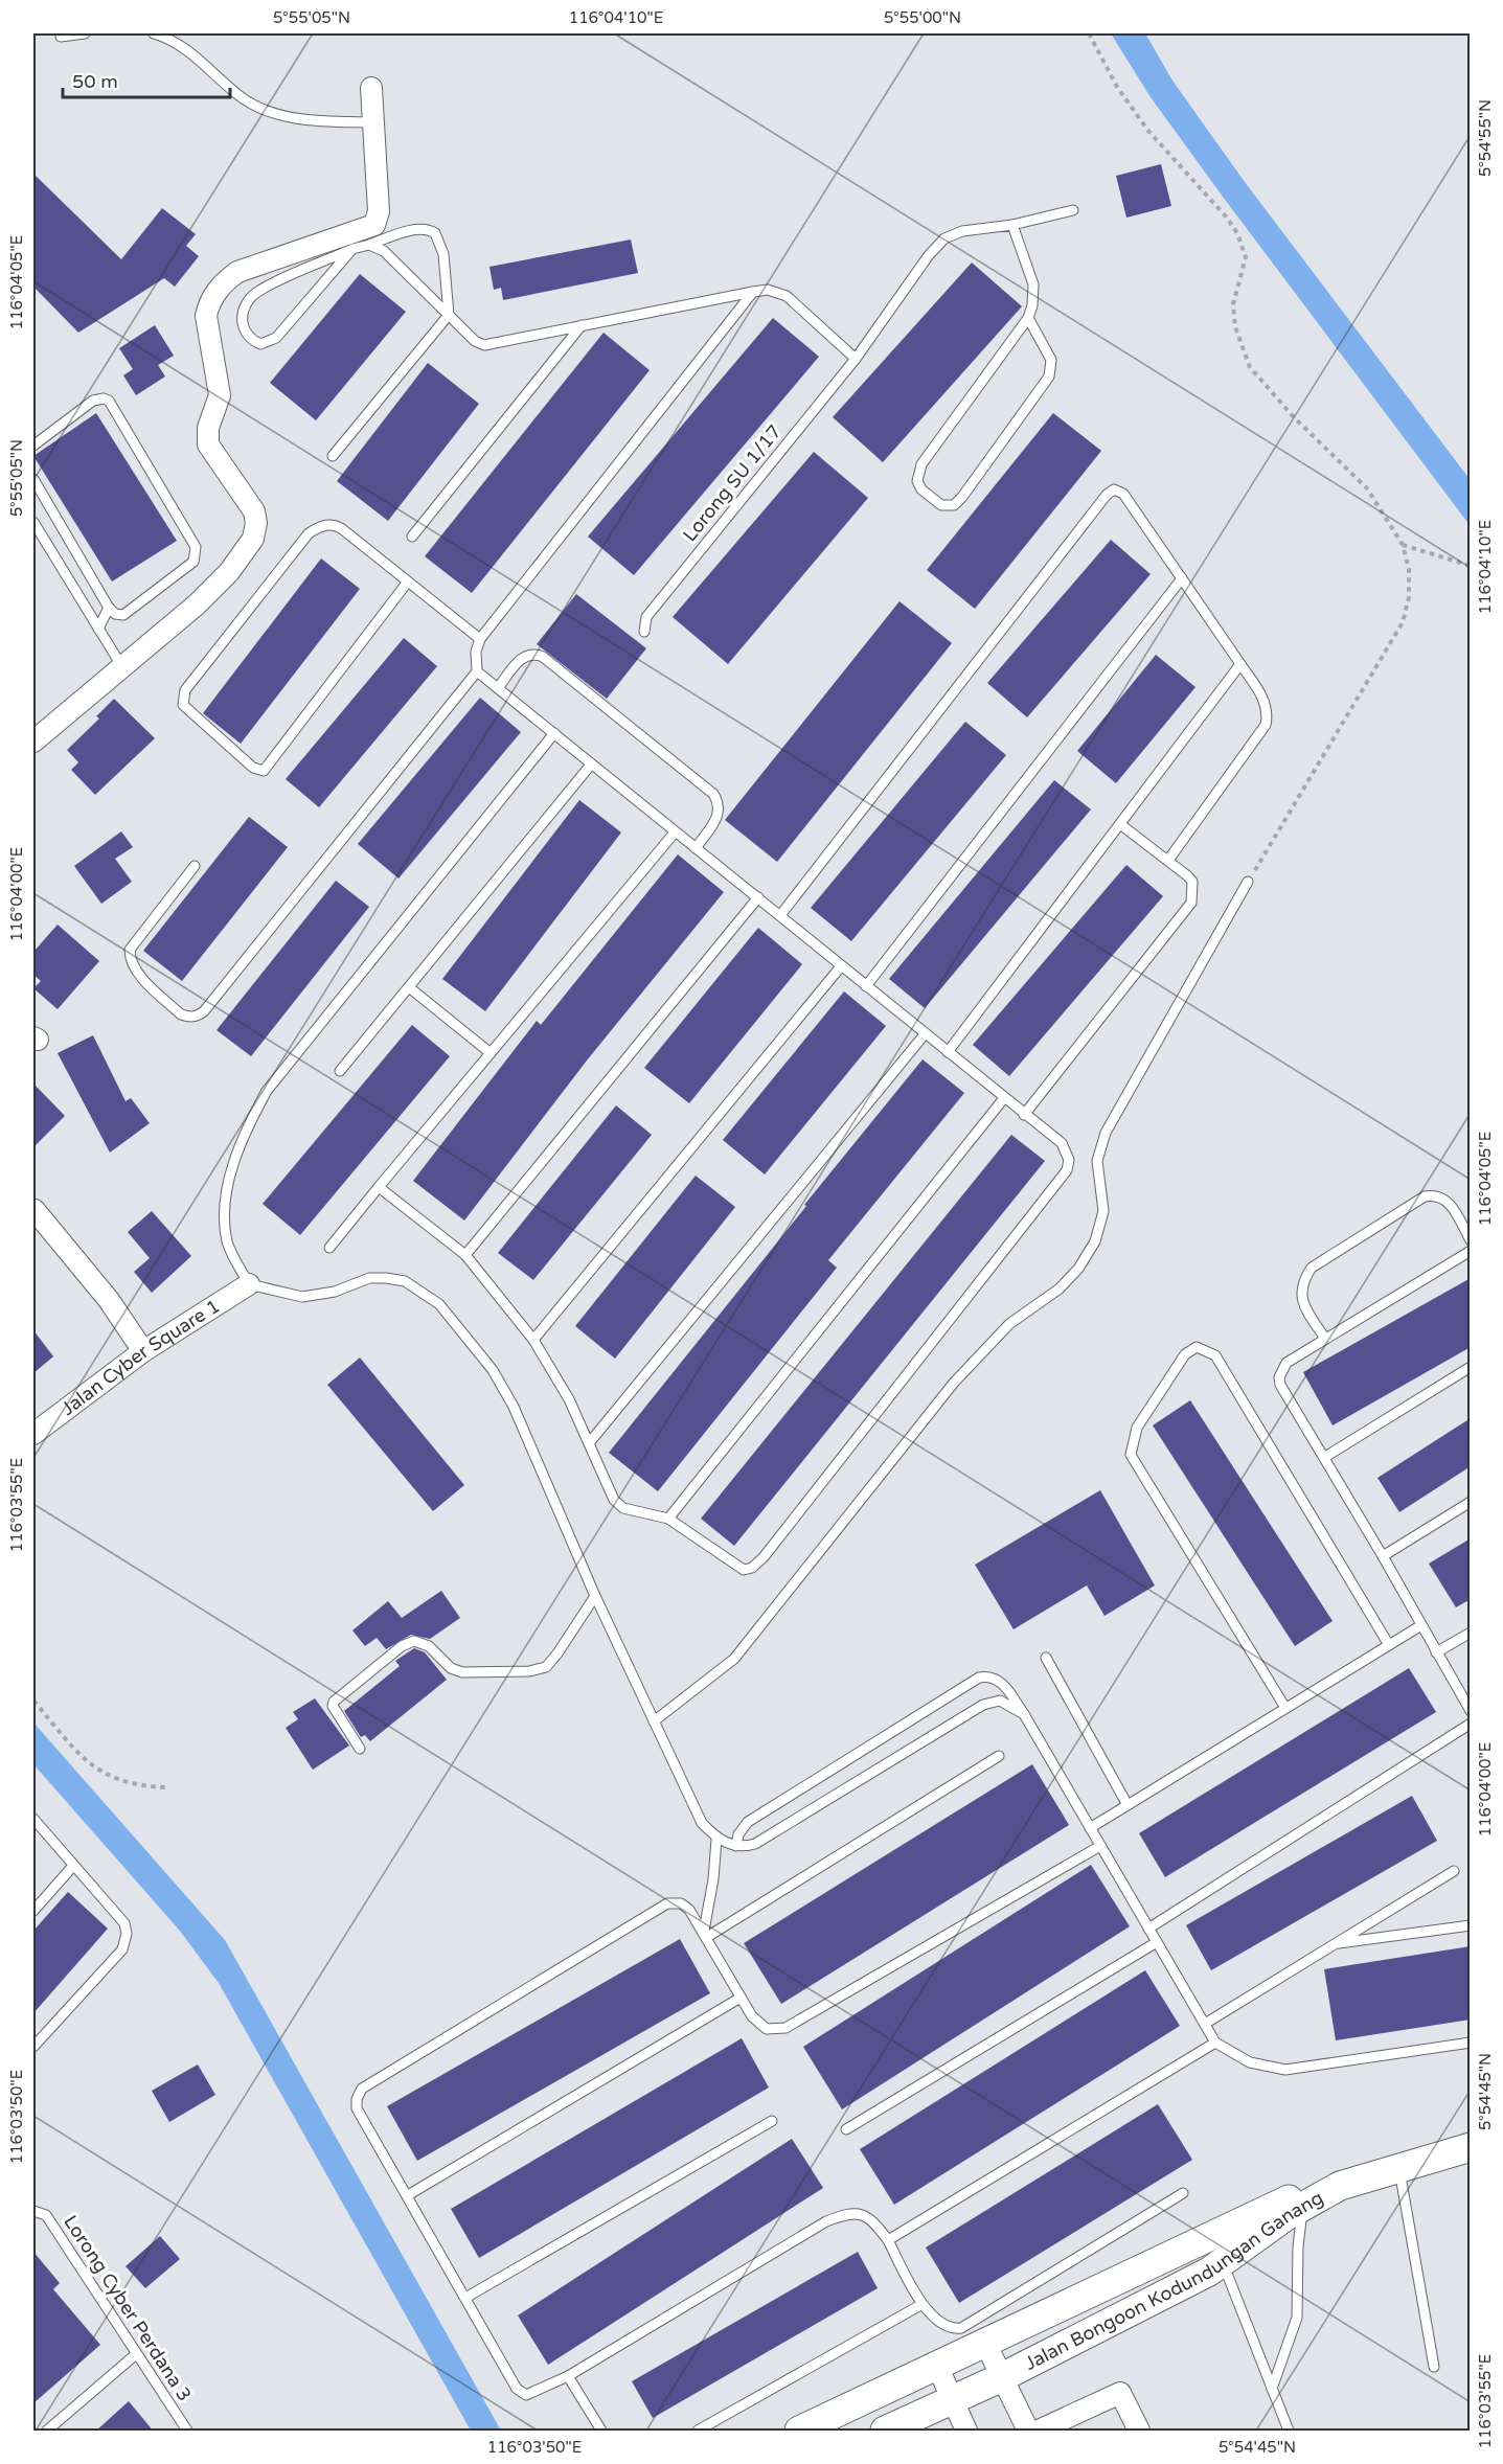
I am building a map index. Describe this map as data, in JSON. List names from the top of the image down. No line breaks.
{"streets":{"street":["Jalan Cyber Square 1","Jalan Bongoon Kodundungan Ganang"],"lane":["Lorong SU 1/17","Lorong Cyber Perdana 3"]},"scale_bar":"50 m","coordinates":["5°55'05\"N","116°04'10\"E","5°55'00\"N","5°54'55\"N","116°04'05\"E","116°04'00\"E","116°03'55\"E","5°54'45\"N","116°03'50\"E"]}
